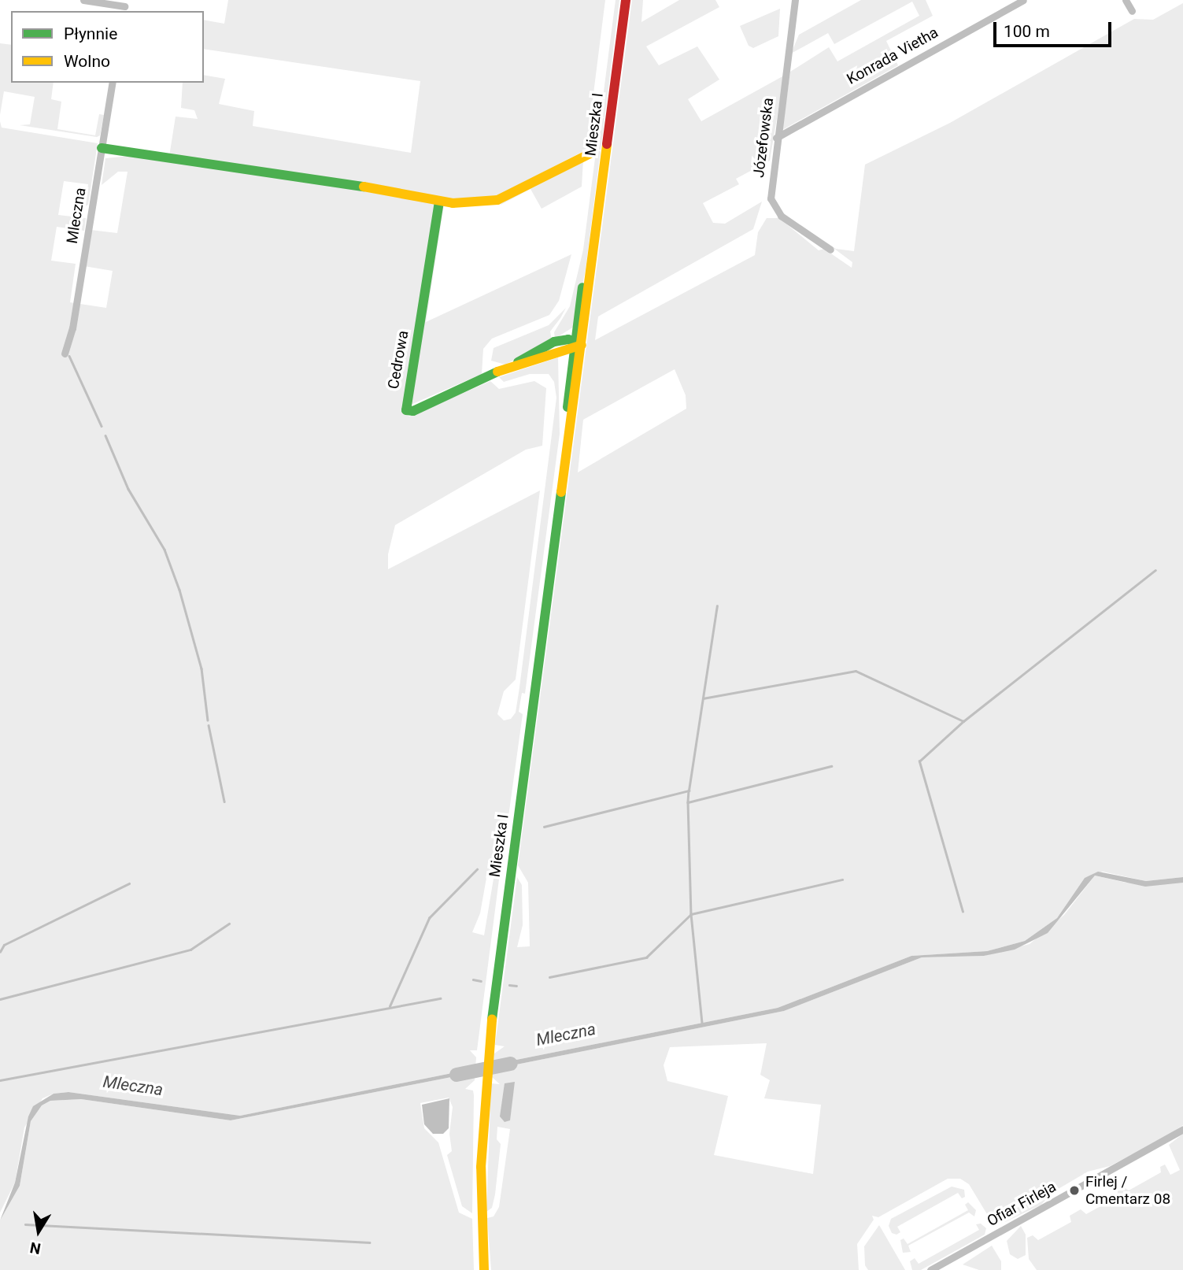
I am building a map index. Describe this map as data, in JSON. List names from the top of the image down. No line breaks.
{"streets":{"street":["Konrada Vietha","Mieszka I","Józefowska","Mleczna","Cedrowa","Ofiar Firleja"]},"crossings":[["Konrada Vietha","Józefowska"],["Mieszka I","Cedrowa"]],"water":["Mleczna"],"places":["Firlej / Cmentarz 08"],"legend":["Płynnie","Wolno"],"scale_bar":"100 m","north":"bottom"}
